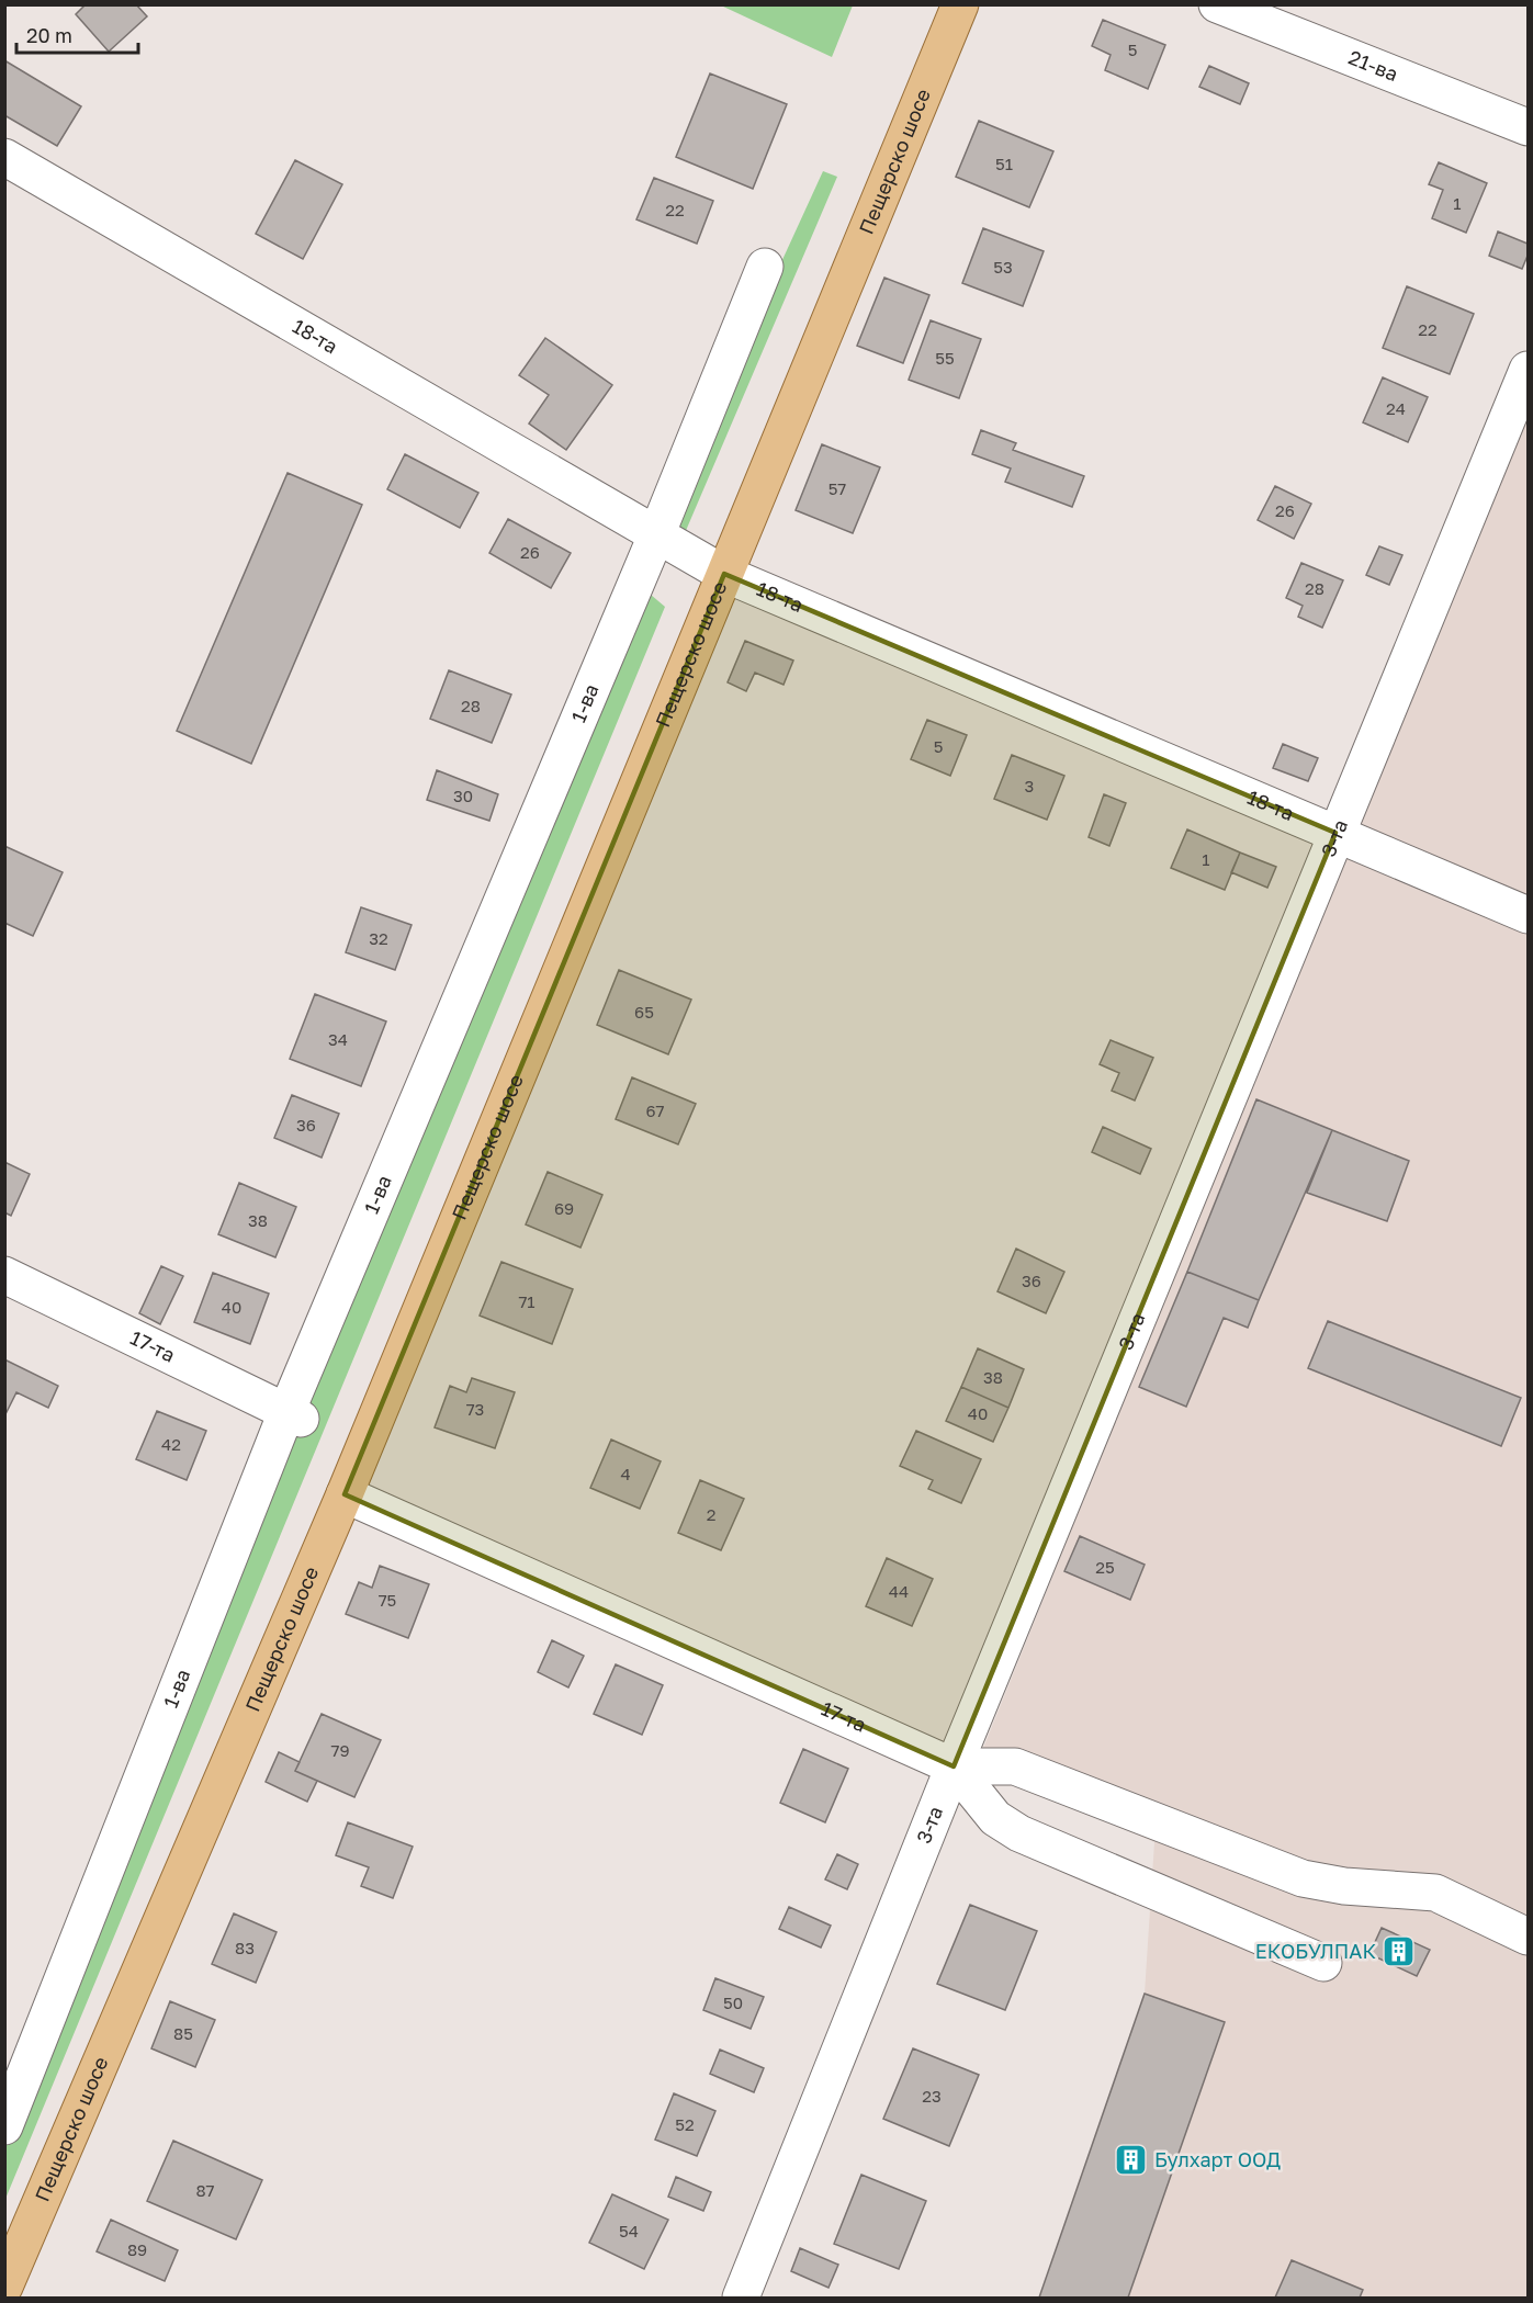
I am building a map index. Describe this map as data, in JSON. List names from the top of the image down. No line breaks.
{"streets":{"main road":["Пещерско шосе"],"street":["21-ва","18-та","1-ва","3-та","17-та"]},"crossings":[["Пещерско шосе","18-та"],["Пещерско шосе","17-та"],["18-та","1-ва"],["18-та","3-та"],["1-ва","17-та"],["3-та","17-та"]],"places":{"building":["ЕКОБУЛПАК","Булхарт ООД"]},"house_numbers":["5","51","1","22","53","22","55","24","57","26","26","28","28","5","3","30","1","32","65","34","67","36","69","38","36","71","40","38","73","40","42","4","2","25","44","75","79","83","50","85","23","52","87","54","89"],"scale_bar":"20 m"}
